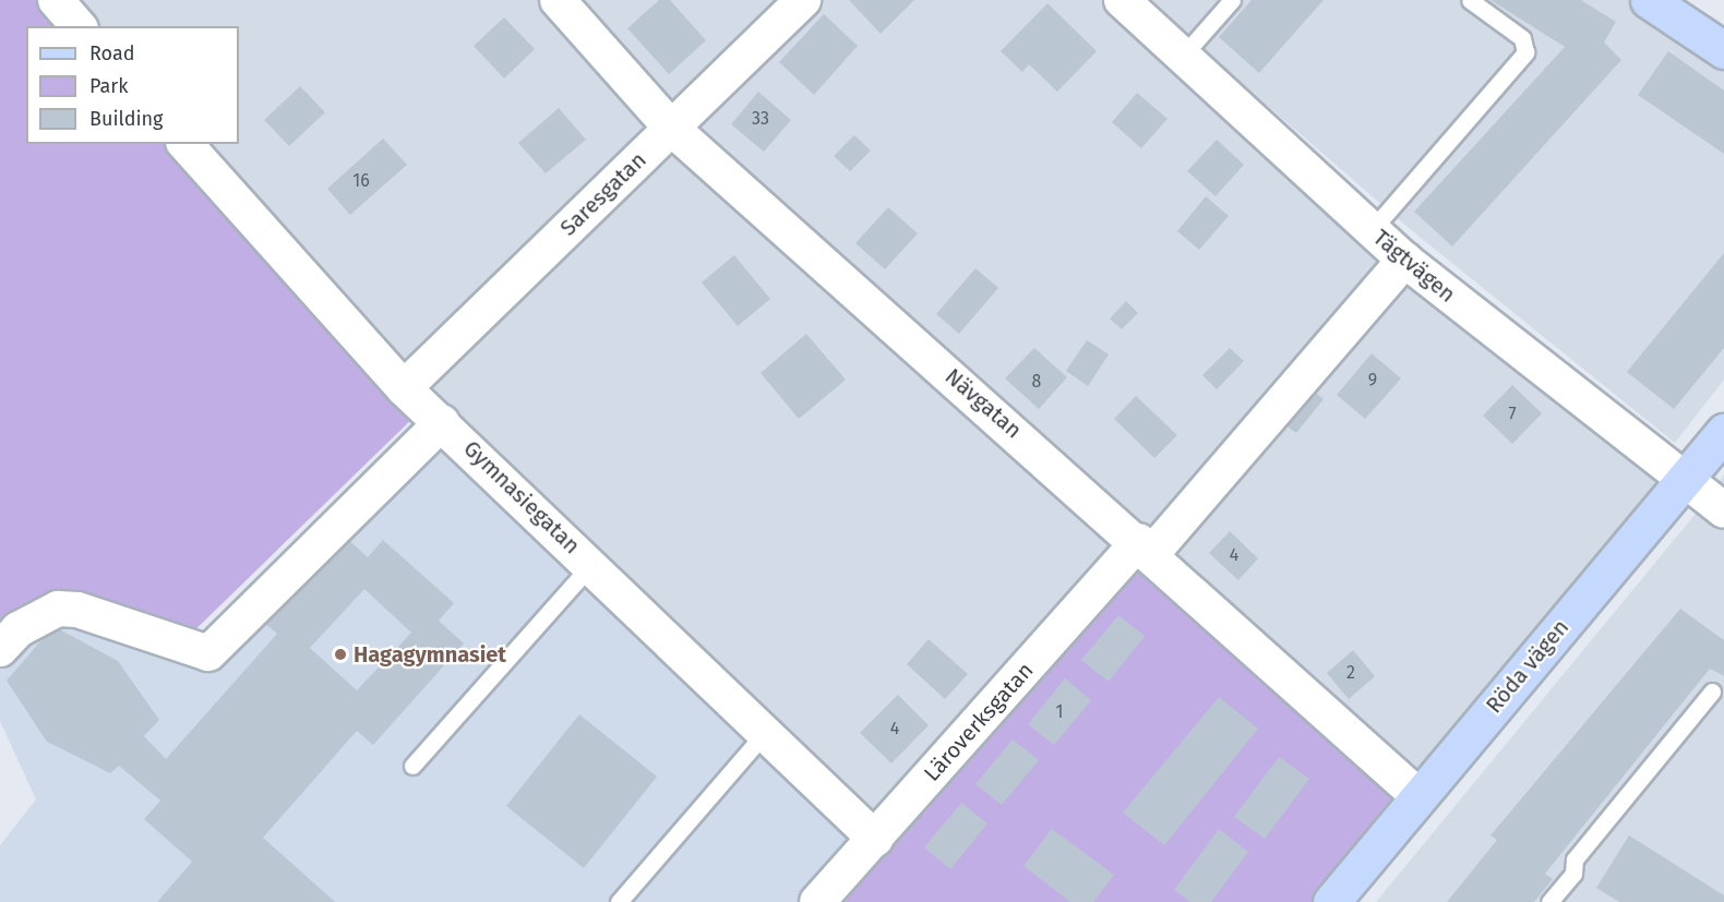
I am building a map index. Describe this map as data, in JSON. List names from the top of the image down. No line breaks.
{"streets":{"street":["Saresgatan","Tägtvägen","Nävgatan","Gymnasiegatan","Röda vägen","Läroverksgatan"]},"crossings":[["Saresgatan","Nävgatan"],["Saresgatan","Gymnasiegatan"],["Tägtvägen","Röda vägen"],["Tägtvägen","Läroverksgatan"],["Nävgatan","Röda vägen"],["Nävgatan","Läroverksgatan"],["Gymnasiegatan","Läroverksgatan"]],"places":["Hagagymnasiet"],"house_numbers":["33","16","9","8","7","4","2","1","4"],"legend":["Road","Park","Building"]}
